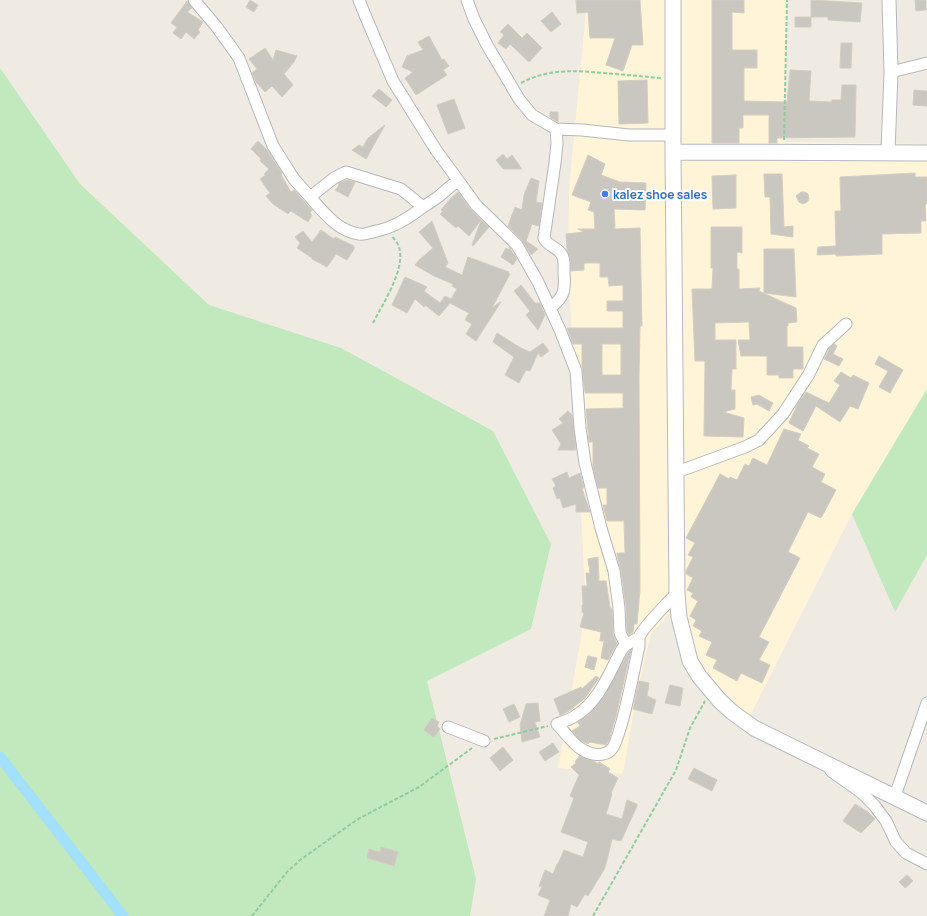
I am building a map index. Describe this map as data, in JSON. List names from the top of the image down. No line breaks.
{"places":["kalez shoe sales"]}
